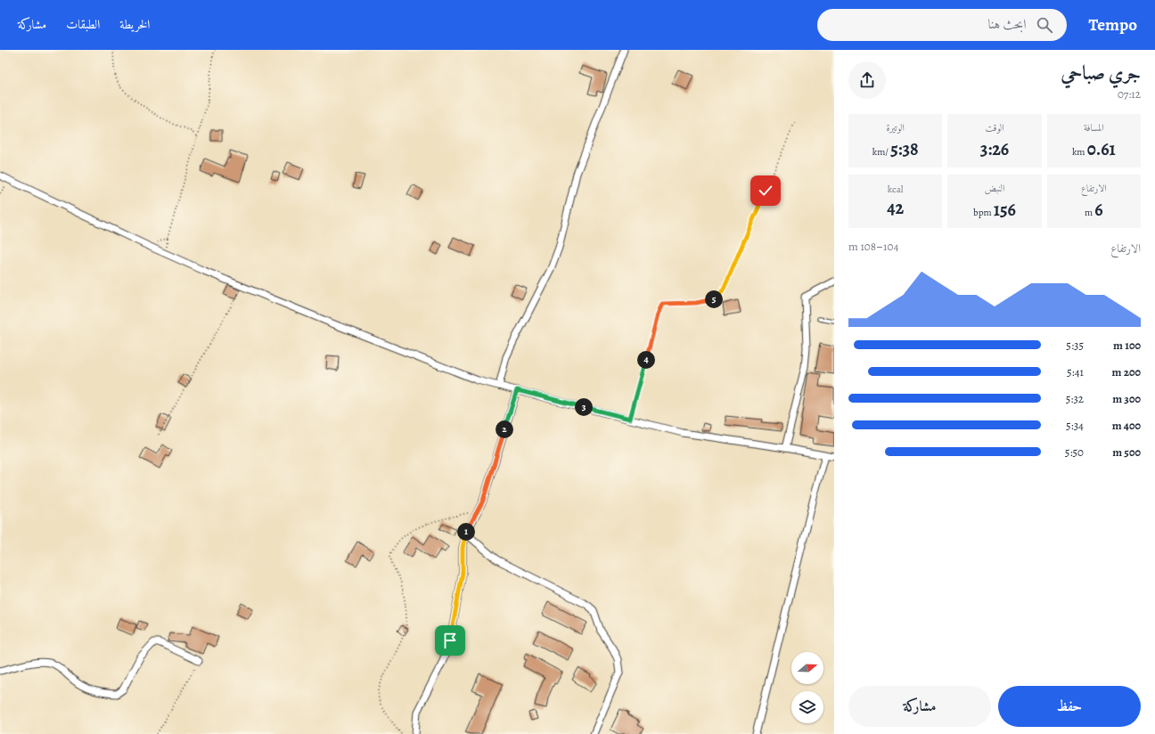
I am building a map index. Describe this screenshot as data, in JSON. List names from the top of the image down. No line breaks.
{"north":"right","page":{"header":"Tempo","search":"ابحث هنا","nav":["الخريطة","الطبقات","مشاركة"],"heading":["جري صباحي","07:12"],"stats":[["المسافة","0.61 km"],["الوقت","3:26"],["الوتيرة","5:38 /km"],["الارتفاع","6 m"],["النبض","156 bpm"],["kcal","42"]],"chart":["الارتفاع","104–108 m"],"pins":["5","4","3","2","1"],"list":[{"name":"100 m","note":"5:35"},{"name":"200 m","note":"5:41"},{"name":"300 m","note":"5:32"},{"name":"400 m","note":"5:34"},{"name":"500 m","note":"5:50"}],"buttons":["حفظ","مشاركة"]}}
